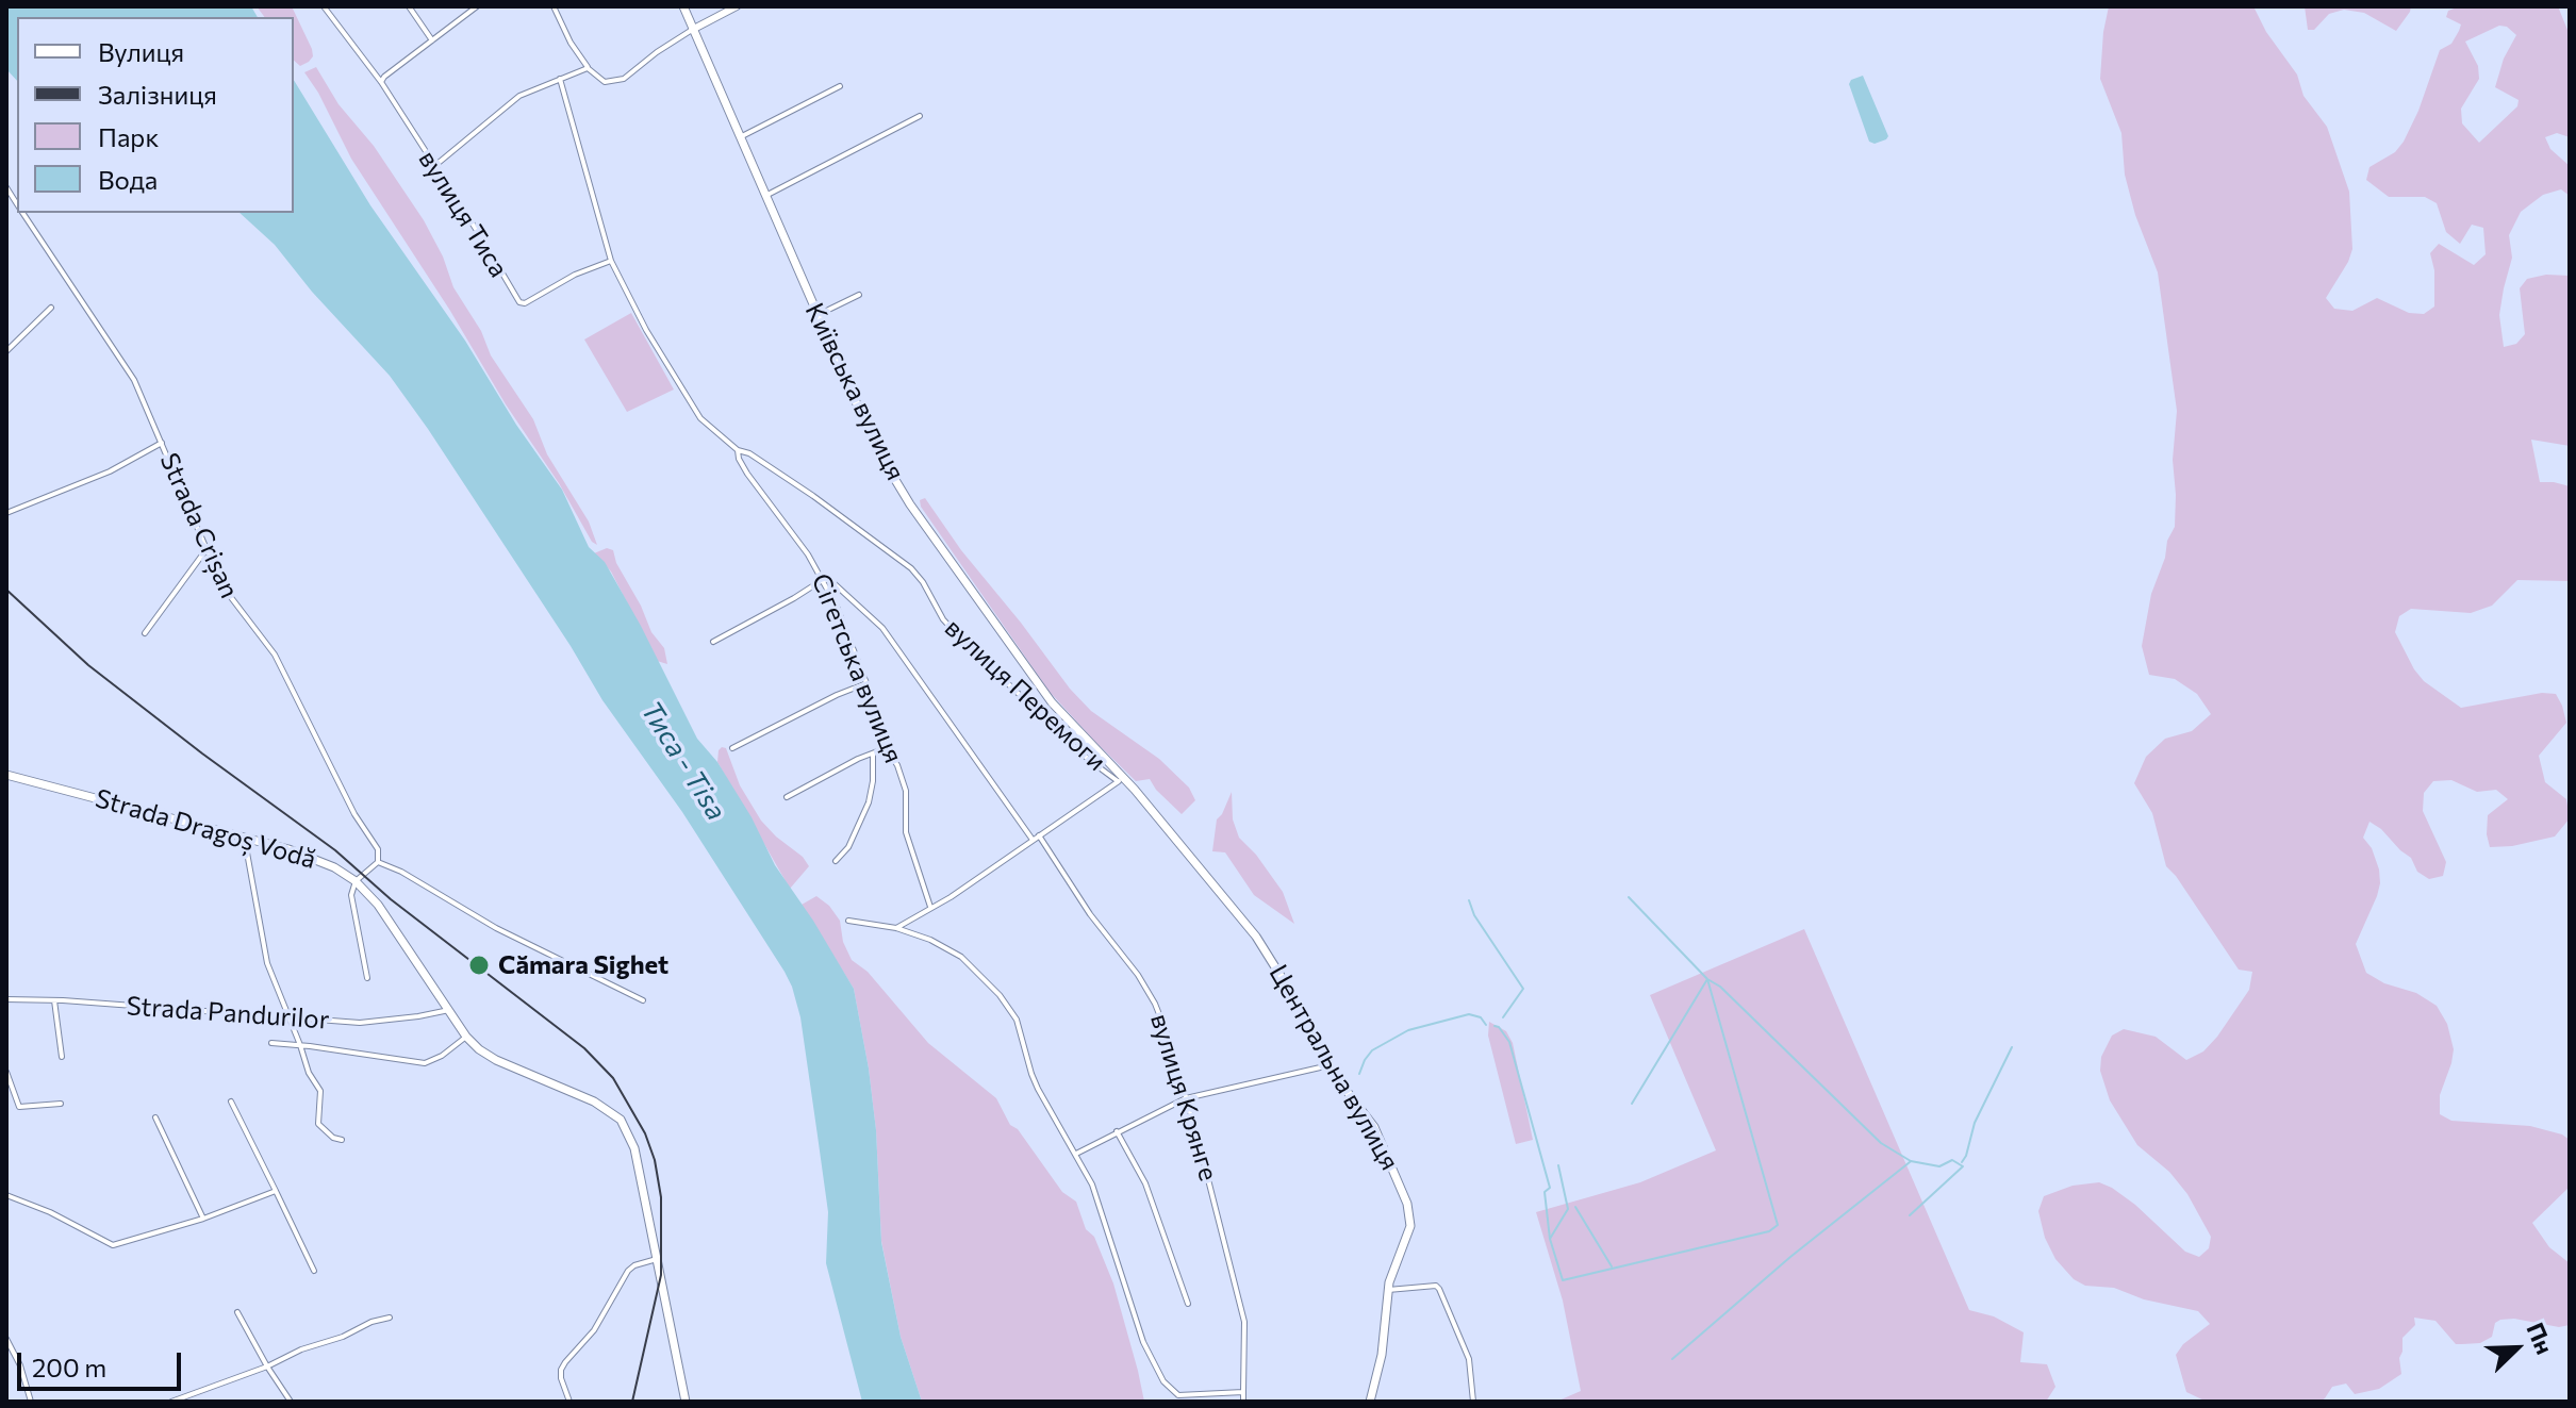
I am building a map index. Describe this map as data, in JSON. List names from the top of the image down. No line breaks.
{"streets":{"main road":["Київська вулиця","Strada Dragoș Vodă","Центральна вулиця"],"street":["вулиця Тиса","Strada Crișan","Сігетська вулиця","вулиця Перемоги","Strada Pandurilor","вулиця Крянге"]},"crossings":[["Київська вулиця","вулиця Перемоги"],["Київська вулиця","Центральна вулиця"],["Сігетська вулиця","вулиця Перемоги"],["вулиця Перемоги","Центральна вулиця"],["Strada Dragoș Vodă","Strada Pandurilor"]],"water":["Тиса - Tisa"],"places":["Cămara Sighet"],"legend":["Вулиця","Залізниця","Парк","Вода"],"scale_bar":"200 m","north":"top right"}
